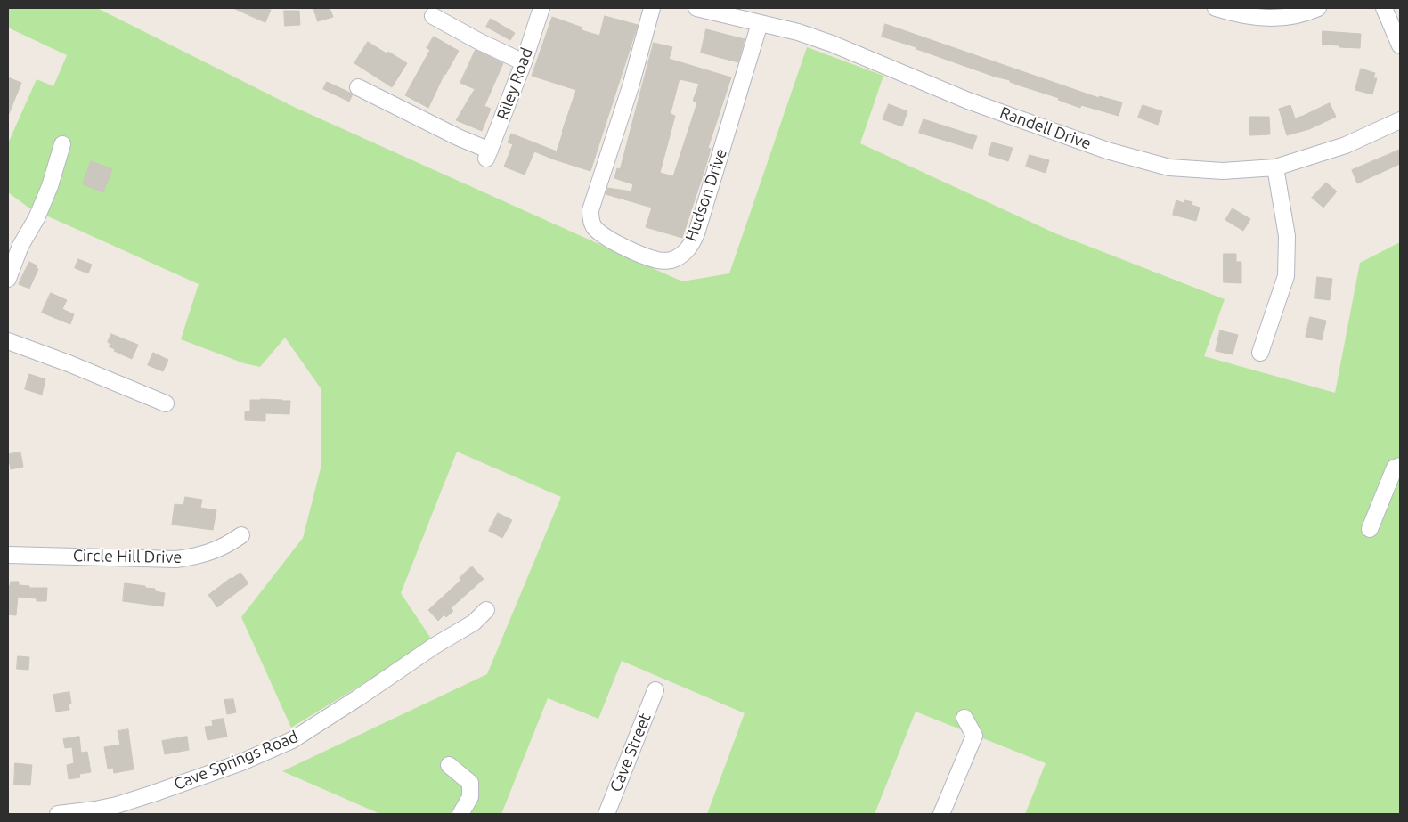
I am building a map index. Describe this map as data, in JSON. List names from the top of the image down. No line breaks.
{"streets":{"street":["Riley Road","Randell Drive","Hudson Drive","Circle Hill Drive","Cave Street","Cave Springs Road"]},"crossings":[["Randell Drive","Hudson Drive"]]}
